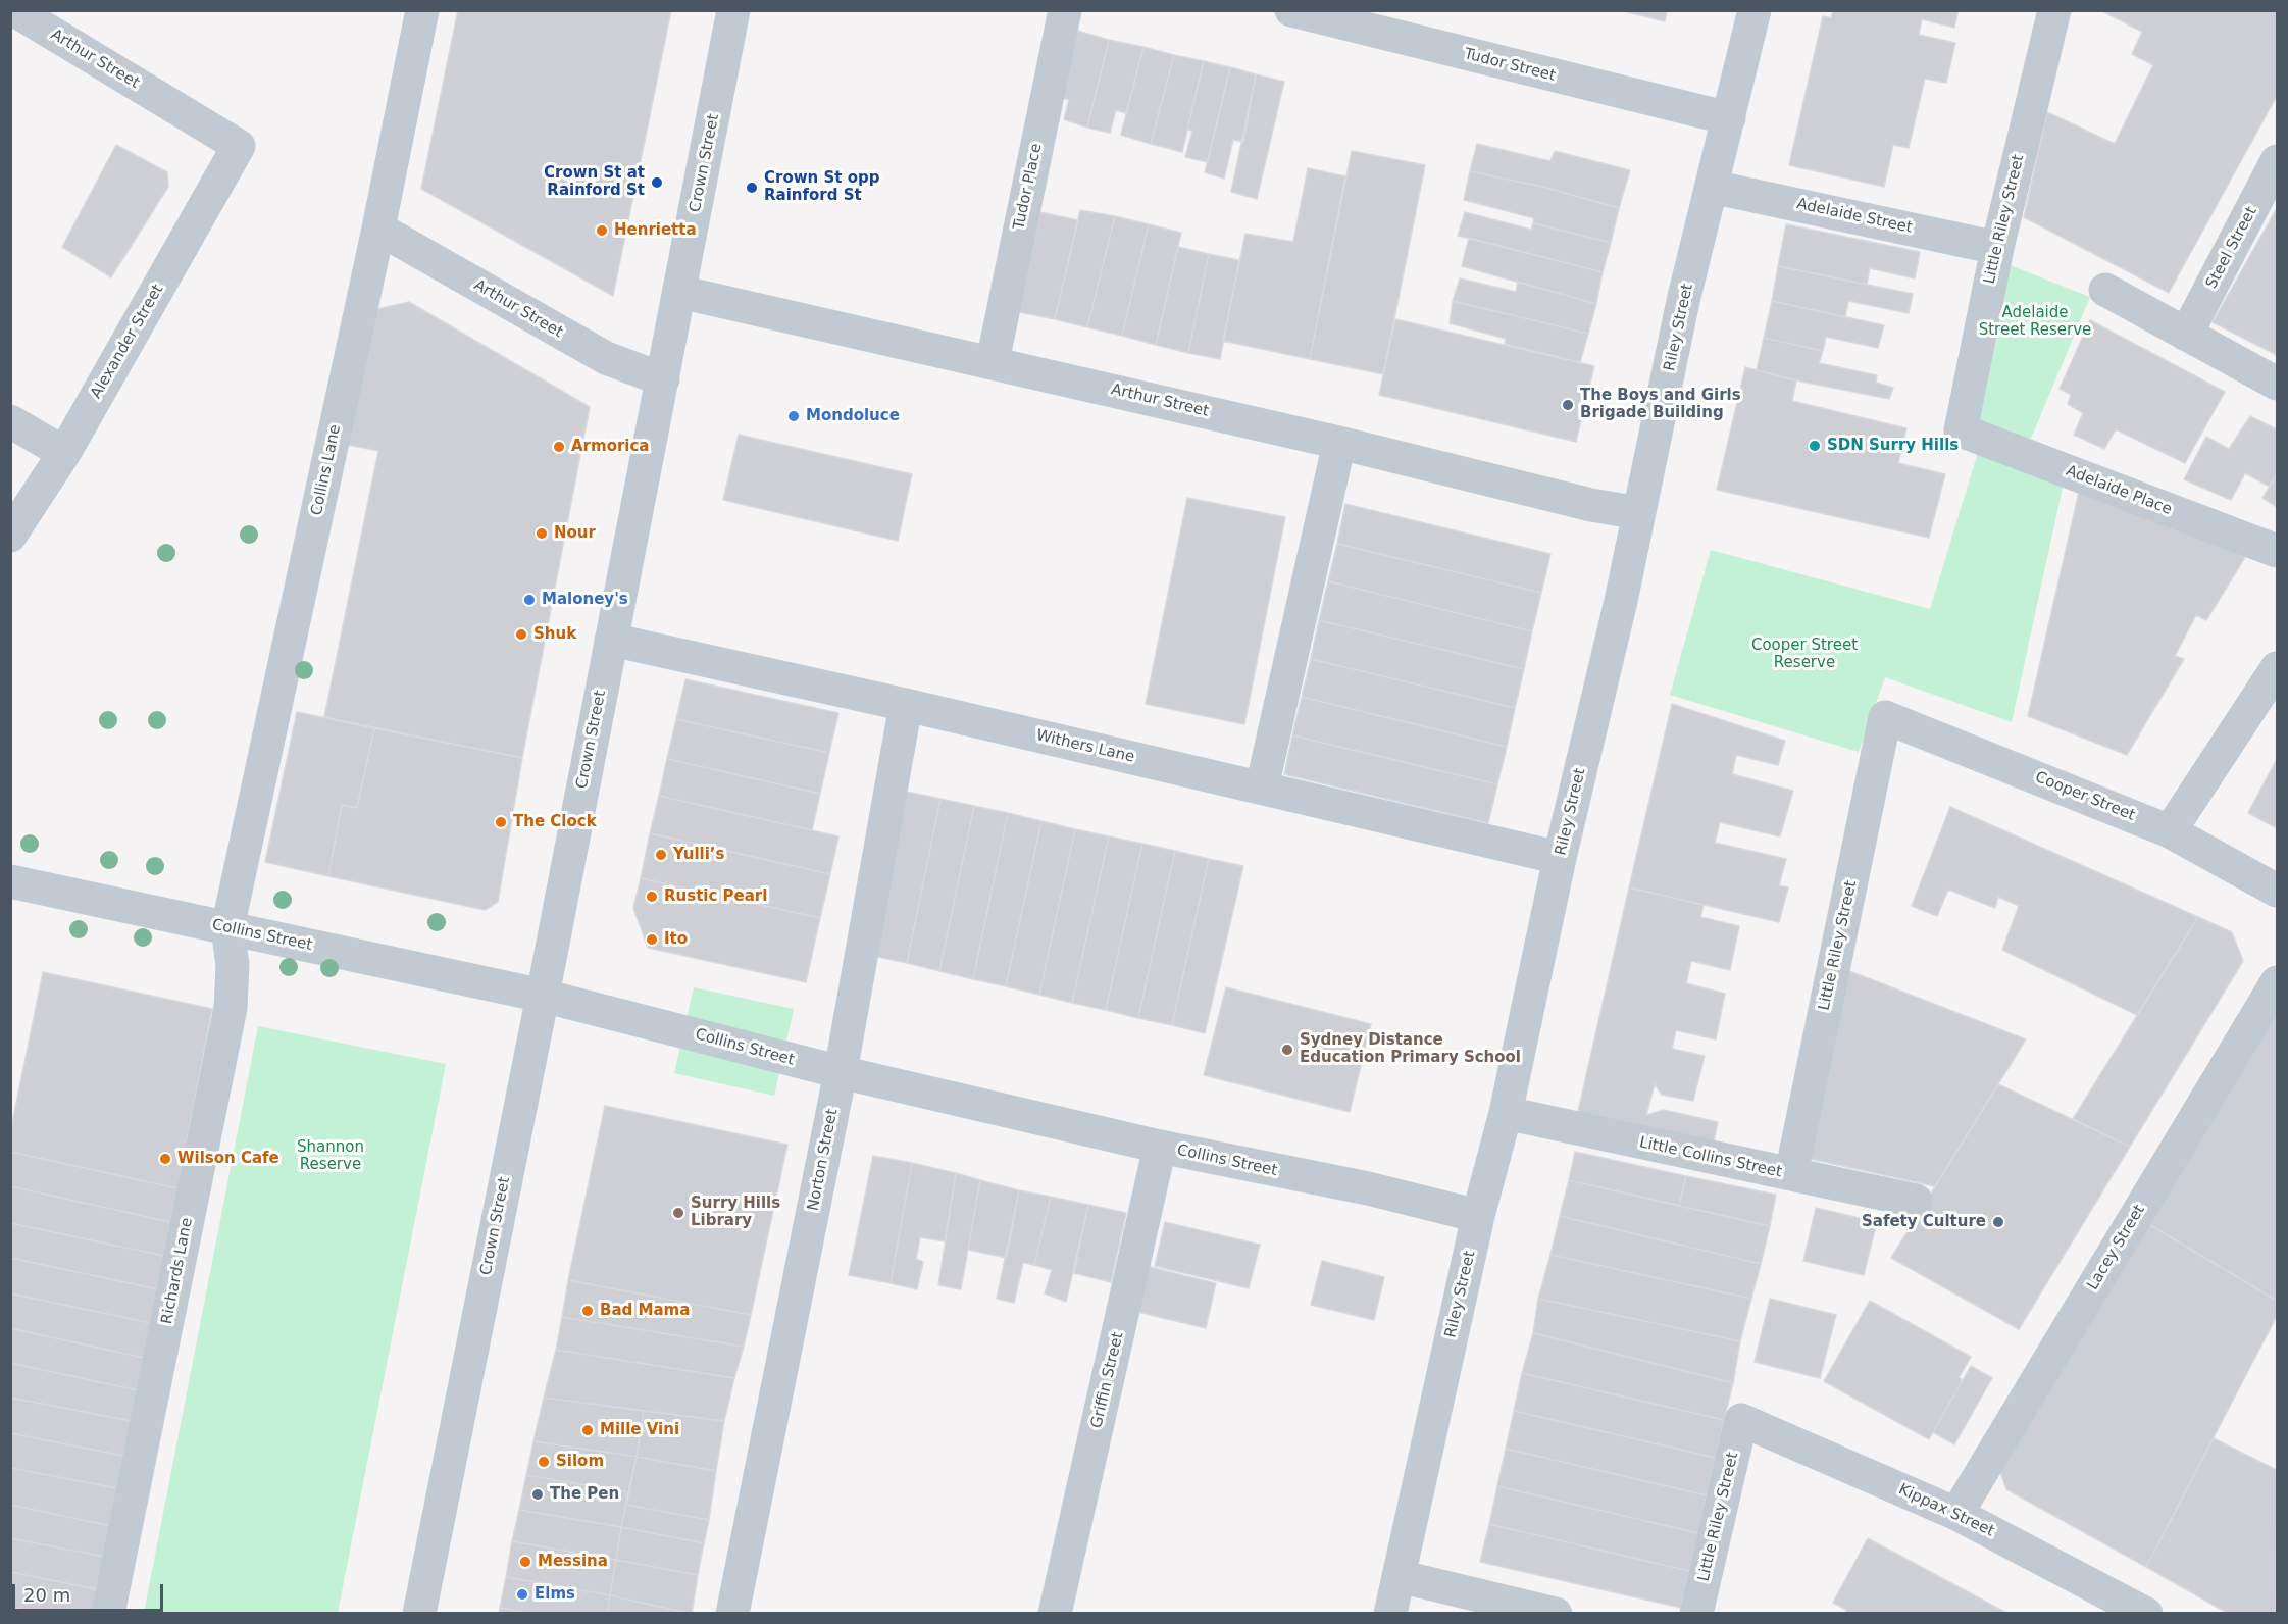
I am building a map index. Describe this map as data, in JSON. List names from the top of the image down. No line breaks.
{"streets":{"street":["Arthur Street","Tudor Street","Crown Street","Tudor Place","Adelaide Street","Little Riley Street","Steel Street","Riley Street","Alexander Street","Collins Lane","Adelaide Place","Withers Lane","Cooper Street","Collins Street","Little Collins Street","Norton Street","Lacey Street","Richards Lane","Griffin Street","Kippax Street"]},"crossings":[["Arthur Street","Crown Street"],["Arthur Street","Tudor Place"],["Arthur Street","Riley Street"],["Arthur Street","Alexander Street"],["Arthur Street","Collins Lane"],["Tudor Street","Riley Street"],["Crown Street","Withers Lane"],["Crown Street","Collins Street"],["Adelaide Street","Little Riley Street"],["Adelaide Street","Riley Street"],["Little Riley Street","Adelaide Place"],["Little Riley Street","Cooper Street"],["Little Riley Street","Little Collins Street"],["Little Riley Street","Kippax Street"],["Riley Street","Withers Lane"],["Riley Street","Collins Street"],["Riley Street","Little Collins Street"],["Collins Lane","Collins Street"],["Collins Lane","Richards Lane"],["Withers Lane","Norton Street"],["Collins Street","Norton Street"],["Collins Street","Richards Lane"],["Collins Street","Griffin Street"],["Lacey Street","Kippax Street"]],"parks":["Adelaide Street Reserve","Cooper Street Reserve","Shannon Reserve"],"places":["Crown St at Rainford St","Crown St opp Rainford St","Henrietta","The Boys and Girls Brigade Building","Mondoluce","SDN Surry Hills","Armorica","Nour","Maloney's","Shuk","The Clock","Yulli’s","Rustic Pearl","Ito","Sydney Distance Education Primary School","Wilson Cafe","Surry Hills Library","Safety Culture","Bad Mama","Mille Vini","Silom","The Pen","Messina","Elms"],"scale_bar":"20 m"}
